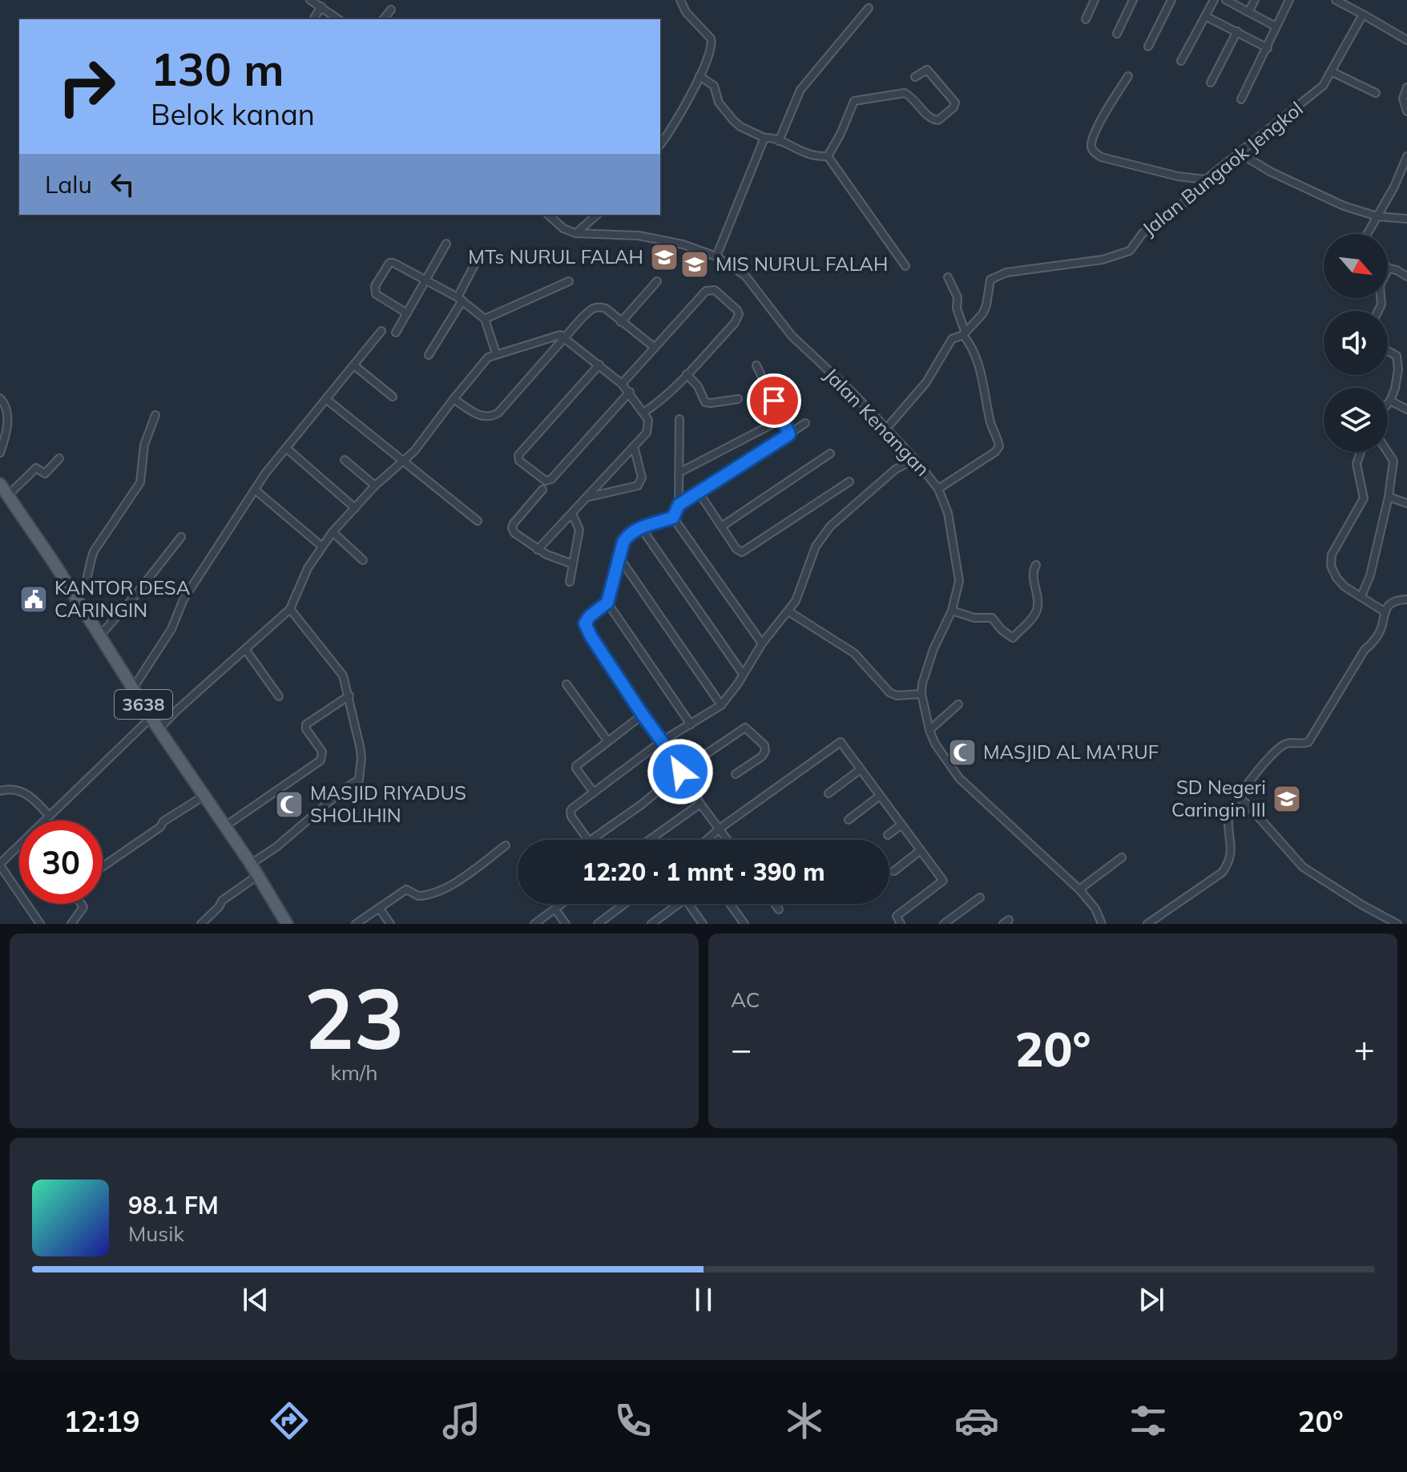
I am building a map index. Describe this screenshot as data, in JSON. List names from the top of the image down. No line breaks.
{"streets":{"main road":["3638"],"street":["Jalan Bungaok Jengkol","Jalan Kenangan"]},"crossings":[["Jalan Bungaok Jengkol","Jalan Kenangan"]],"places":{"school or university":["MTs NURUL FALAH","MIS NURUL FALAH","SD Negeri Caringin III"],"public building":["KANTOR DESA CARINGIN"],"mosque":["MASJID AL MA'RUF","MASJID RIYADUS SHOLIHIN"]},"north":"bottom right","page":{"turn":["130 m","Belok kanan"],"then":"Lalu","limit":"30","trip":"12:20 · 1 mnt · 390 m","tile":[["23","km/h"],"AC"],"heat":["−","20°","+"],"song":["98.1 FM","Musik"],"tabs":["12:19","20°"]}}
